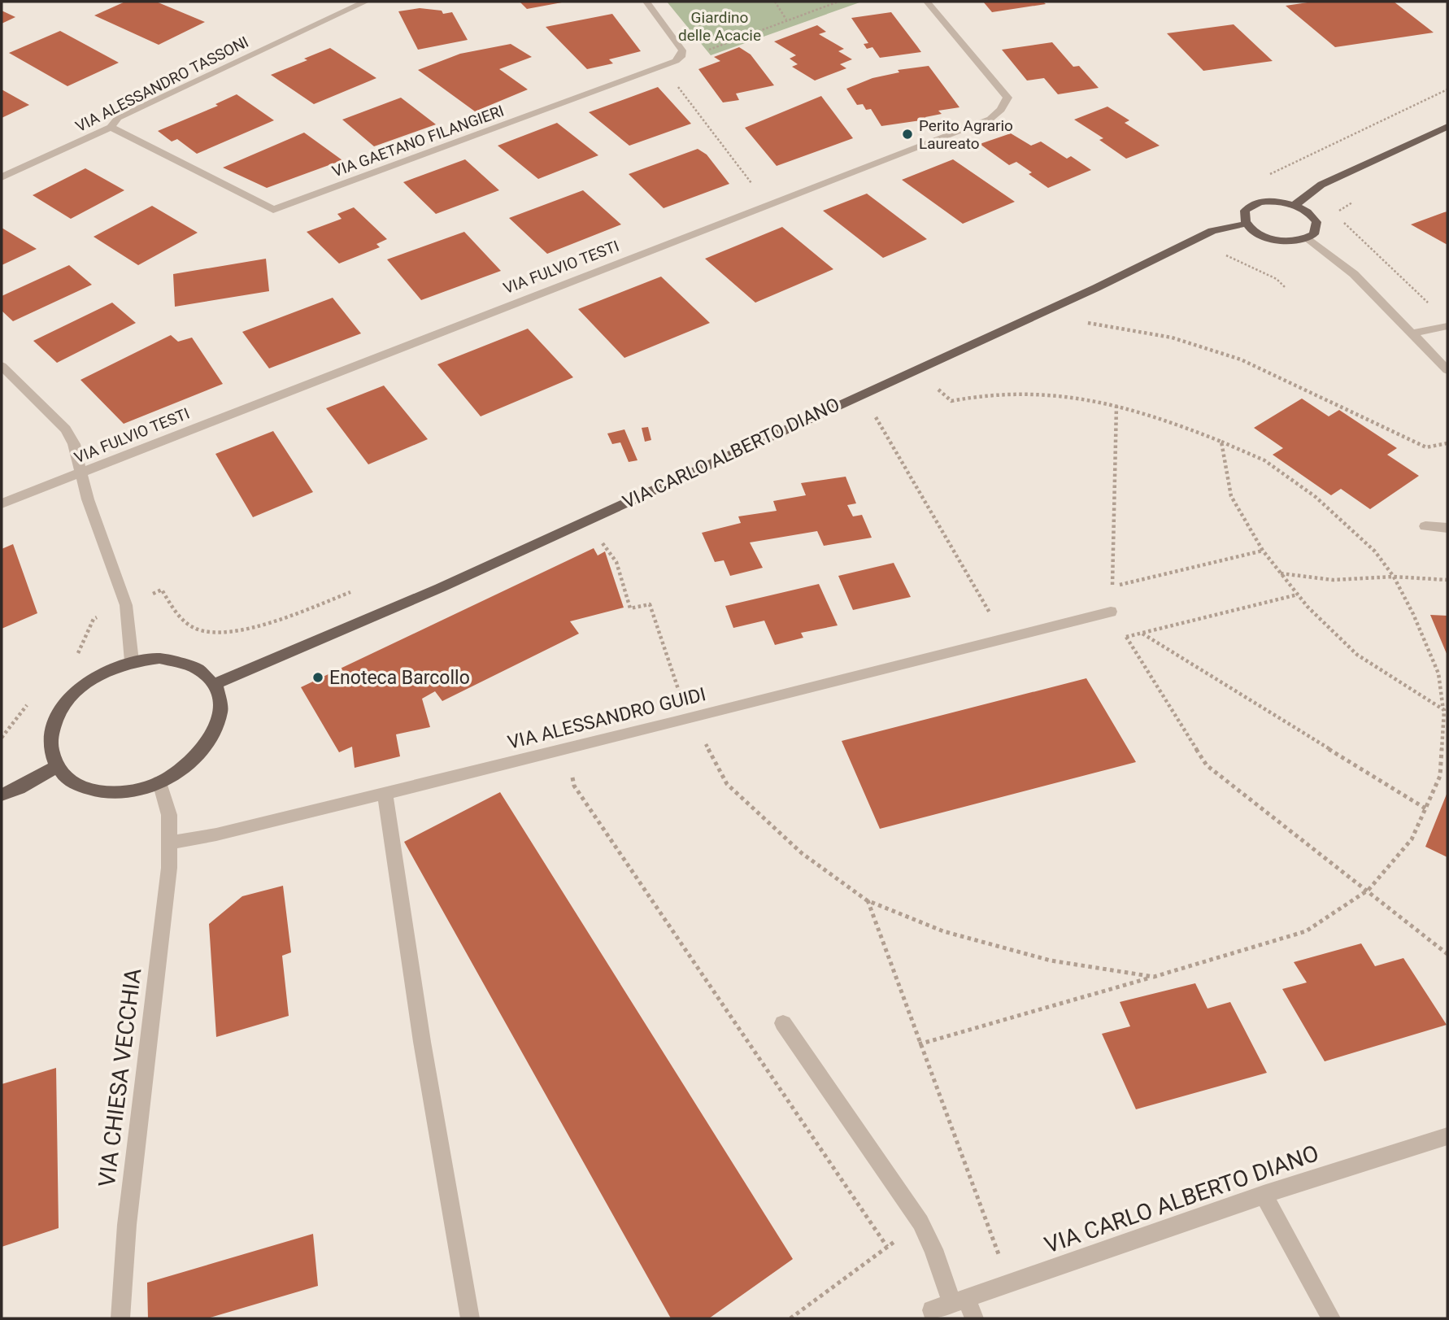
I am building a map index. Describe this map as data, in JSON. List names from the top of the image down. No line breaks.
{"streets":{"main road":["VIA CARLO ALBERTO DIANO"],"street":["VIA ALESSANDRO TASSONI","VIA GAETANO FILANGIERI","VIA FULVIO TESTI","VIA ALESSANDRO GUIDI","VIA CHIESA VECCHIA"]},"crossings":[["VIA ALESSANDRO TASSONI","VIA GAETANO FILANGIERI"],["VIA ALESSANDRO GUIDI","VIA CHIESA VECCHIA"]],"parks":["Giardino delle Acacie"],"places":["Perito Agrario Laureato","Enoteca Barcollo"]}
